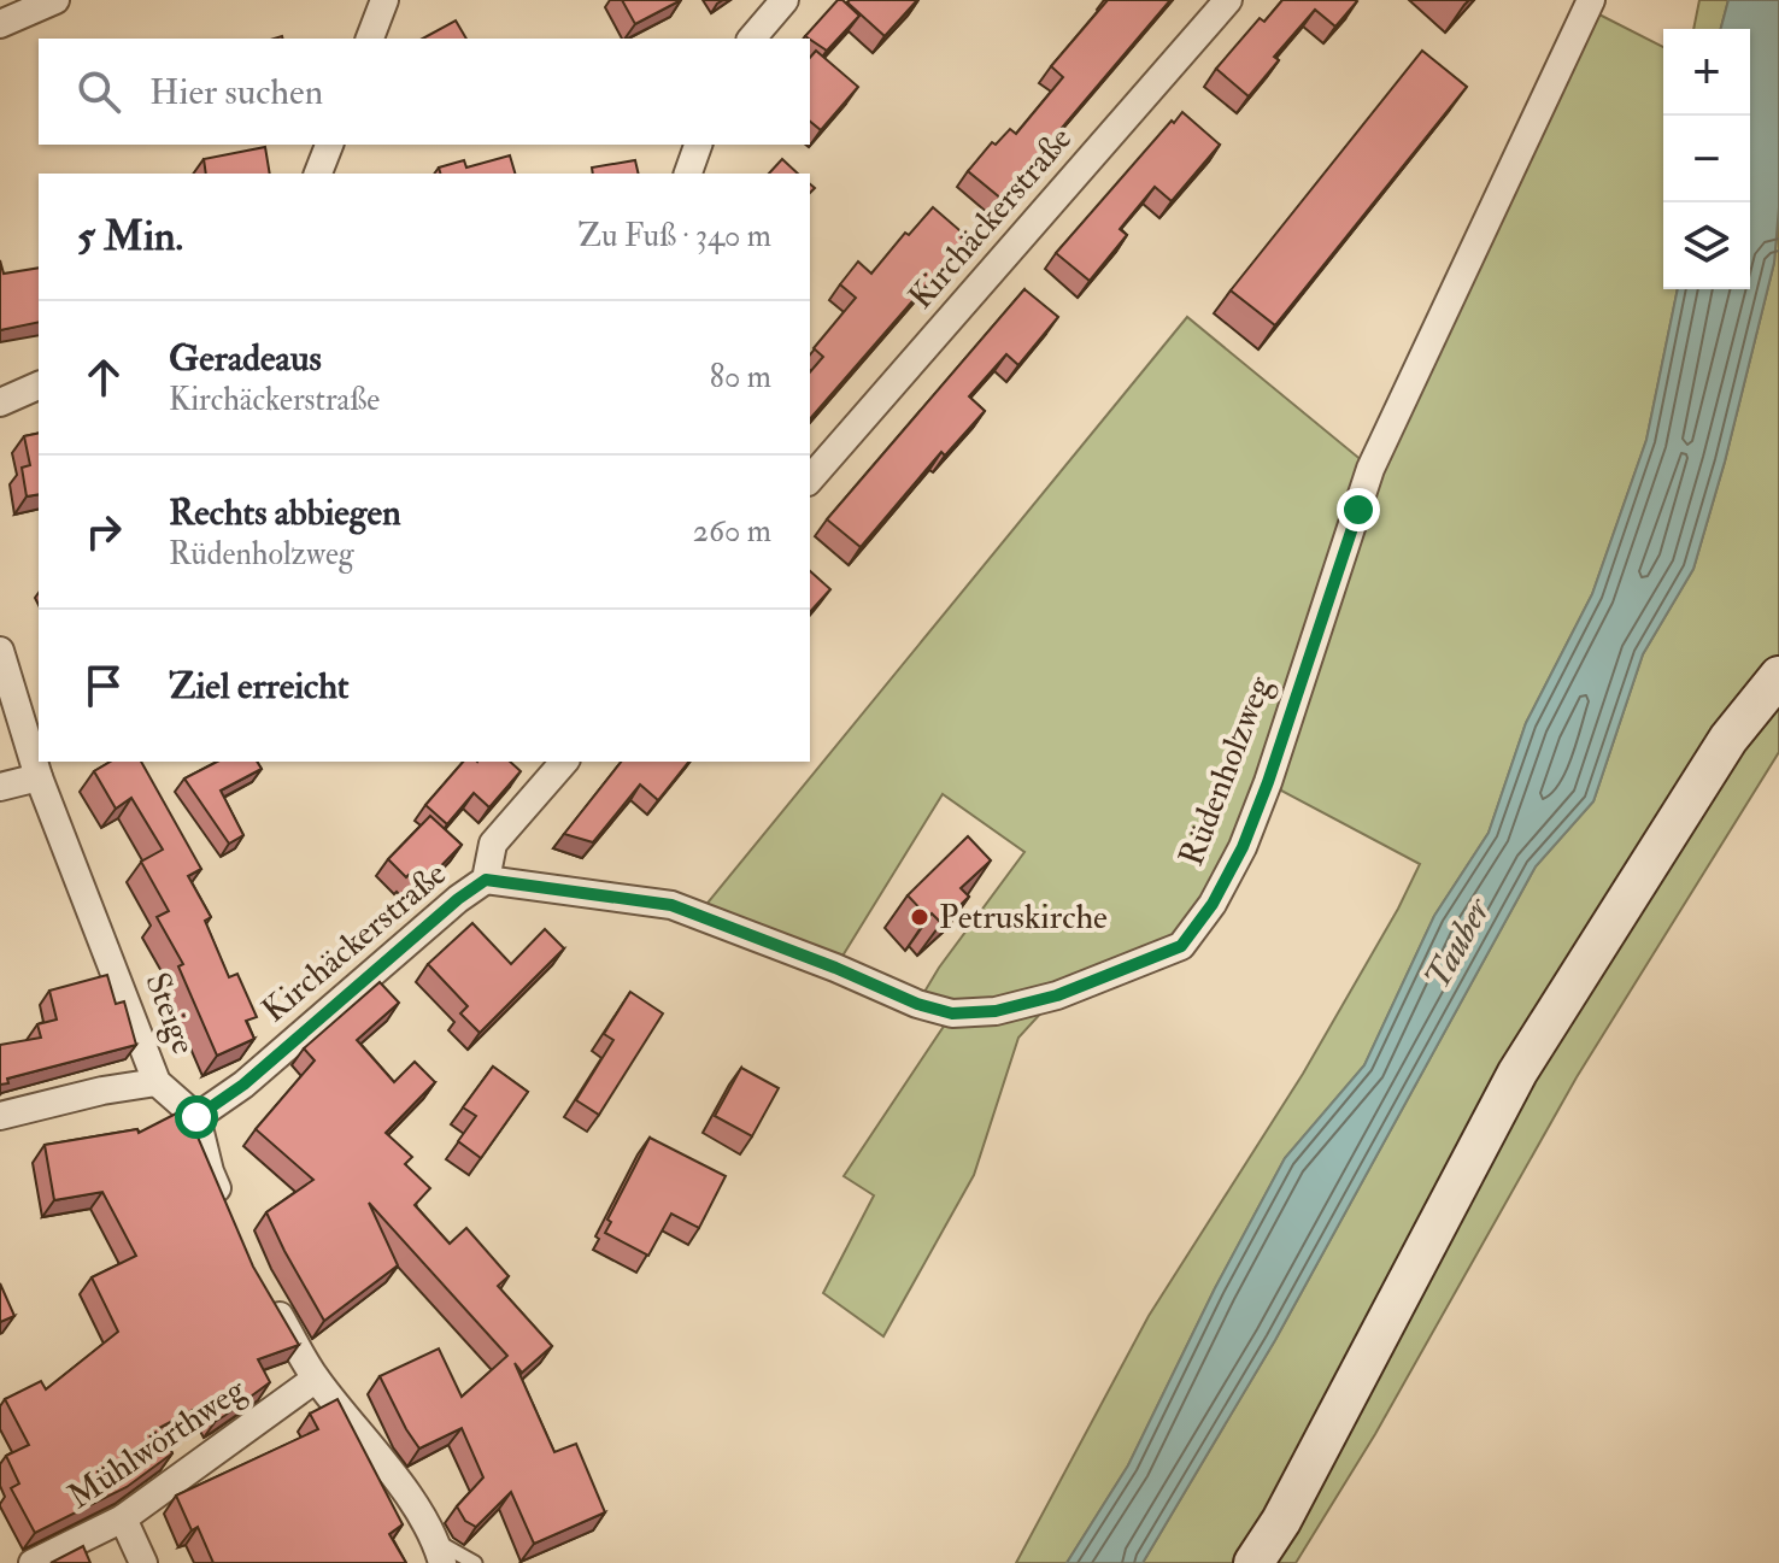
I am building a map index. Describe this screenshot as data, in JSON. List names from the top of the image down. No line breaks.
{"streets":{"street":["Kirchäckerstraße","Rüdenholzweg","Steige","Mühlwörthweg"]},"crossings":[["Kirchäckerstraße","Rüdenholzweg"],["Kirchäckerstraße","Steige"]],"water":["Tauber"],"places":["Petruskirche"],"page":{"map_buttons":["+","−"],"search":"Hier suchen","heading":["5 Min.","Zu Fuß · 340 m"],"list":[["Geradeaus","Kirchäckerstraße","80 m"],["Rechts abbiegen","Rüdenholzweg","260 m"],"Ziel erreicht"]}}
